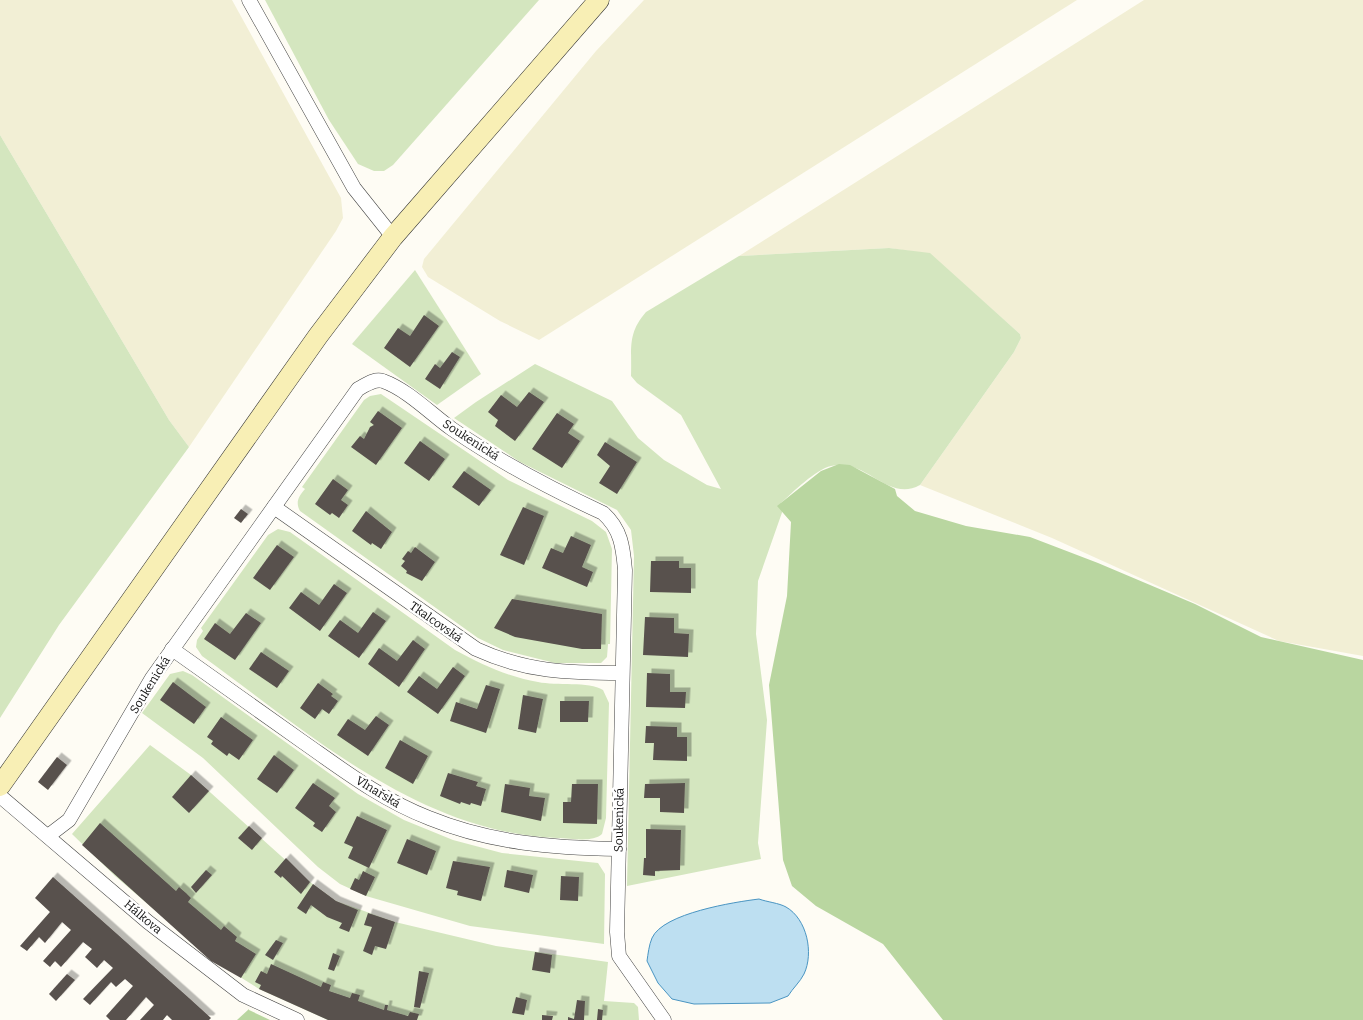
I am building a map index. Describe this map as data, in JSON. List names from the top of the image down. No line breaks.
{"streets":{"street":["Soukenická","Tkalcovská","Vlnařská","Hálkova"]},"crossings":[["Soukenická","Tkalcovská"],["Soukenická","Vlnařská"],["Soukenická","Hálkova"]]}
